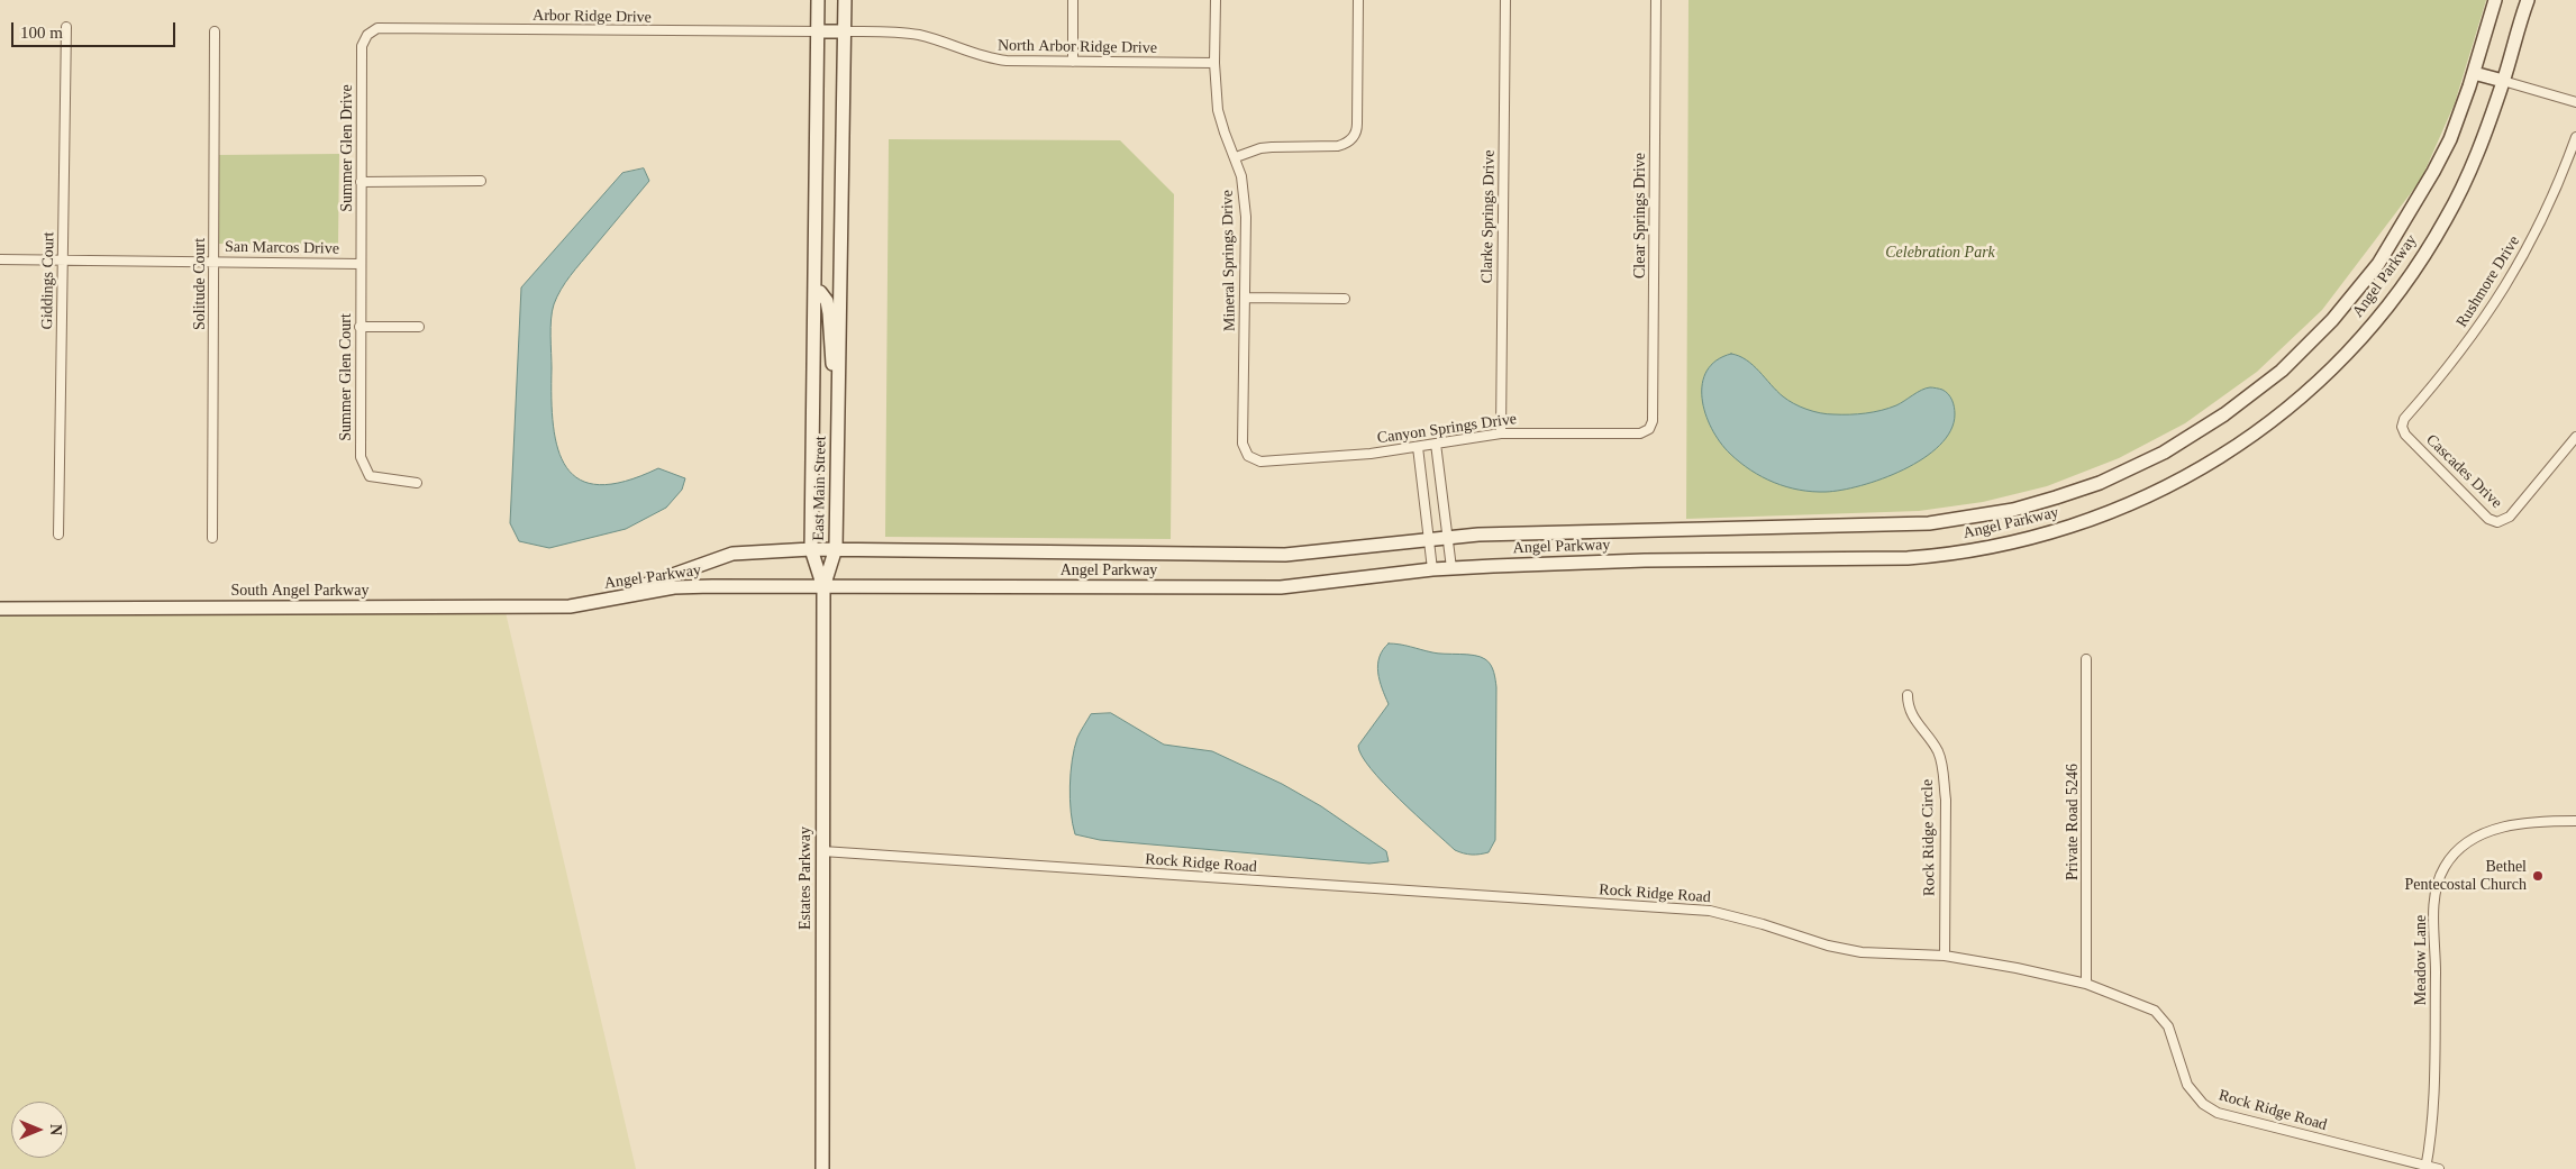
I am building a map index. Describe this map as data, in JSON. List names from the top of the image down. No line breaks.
{"streets":{"main road":["Angel Parkway","East Main Street","South Angel Parkway","Estates Parkway"],"street":["Arbor Ridge Drive","North Arbor Ridge Drive","Summer Glen Drive","Clear Springs Drive","Clarke Springs Drive","San Marcos Drive","Mineral Springs Drive","Giddings Court","Rushmore Drive","Solitude Court","Summer Glen Court","Canyon Springs Drive","Cascades Drive","Private Road 5246","Rock Ridge Circle","Rock Ridge Road","Meadow Lane"]},"crossings":[["Arbor Ridge Drive","Summer Glen Drive"],["Arbor Ridge Drive","East Main Street"],["North Arbor Ridge Drive","Mineral Springs Drive"],["North Arbor Ridge Drive","East Main Street"],["Summer Glen Drive","San Marcos Drive"],["Summer Glen Drive","Summer Glen Court"],["Clear Springs Drive","Canyon Springs Drive"],["Clarke Springs Drive","Canyon Springs Drive"],["San Marcos Drive","Giddings Court"],["San Marcos Drive","Solitude Court"],["San Marcos Drive","Summer Glen Court"],["Mineral Springs Drive","Canyon Springs Drive"],["Angel Parkway","East Main Street"],["Angel Parkway","South Angel Parkway"],["Angel Parkway","Estates Parkway"],["Rushmore Drive","Cascades Drive"],["East Main Street","Estates Parkway"],["Private Road 5246","Rock Ridge Road"],["Rock Ridge Circle","Rock Ridge Road"],["Rock Ridge Road","Estates Parkway"],["Rock Ridge Road","Meadow Lane"]],"parks":["Celebration Park"],"places":["Bethel Pentecostal Church"],"scale_bar":"100 m","north":"right"}
